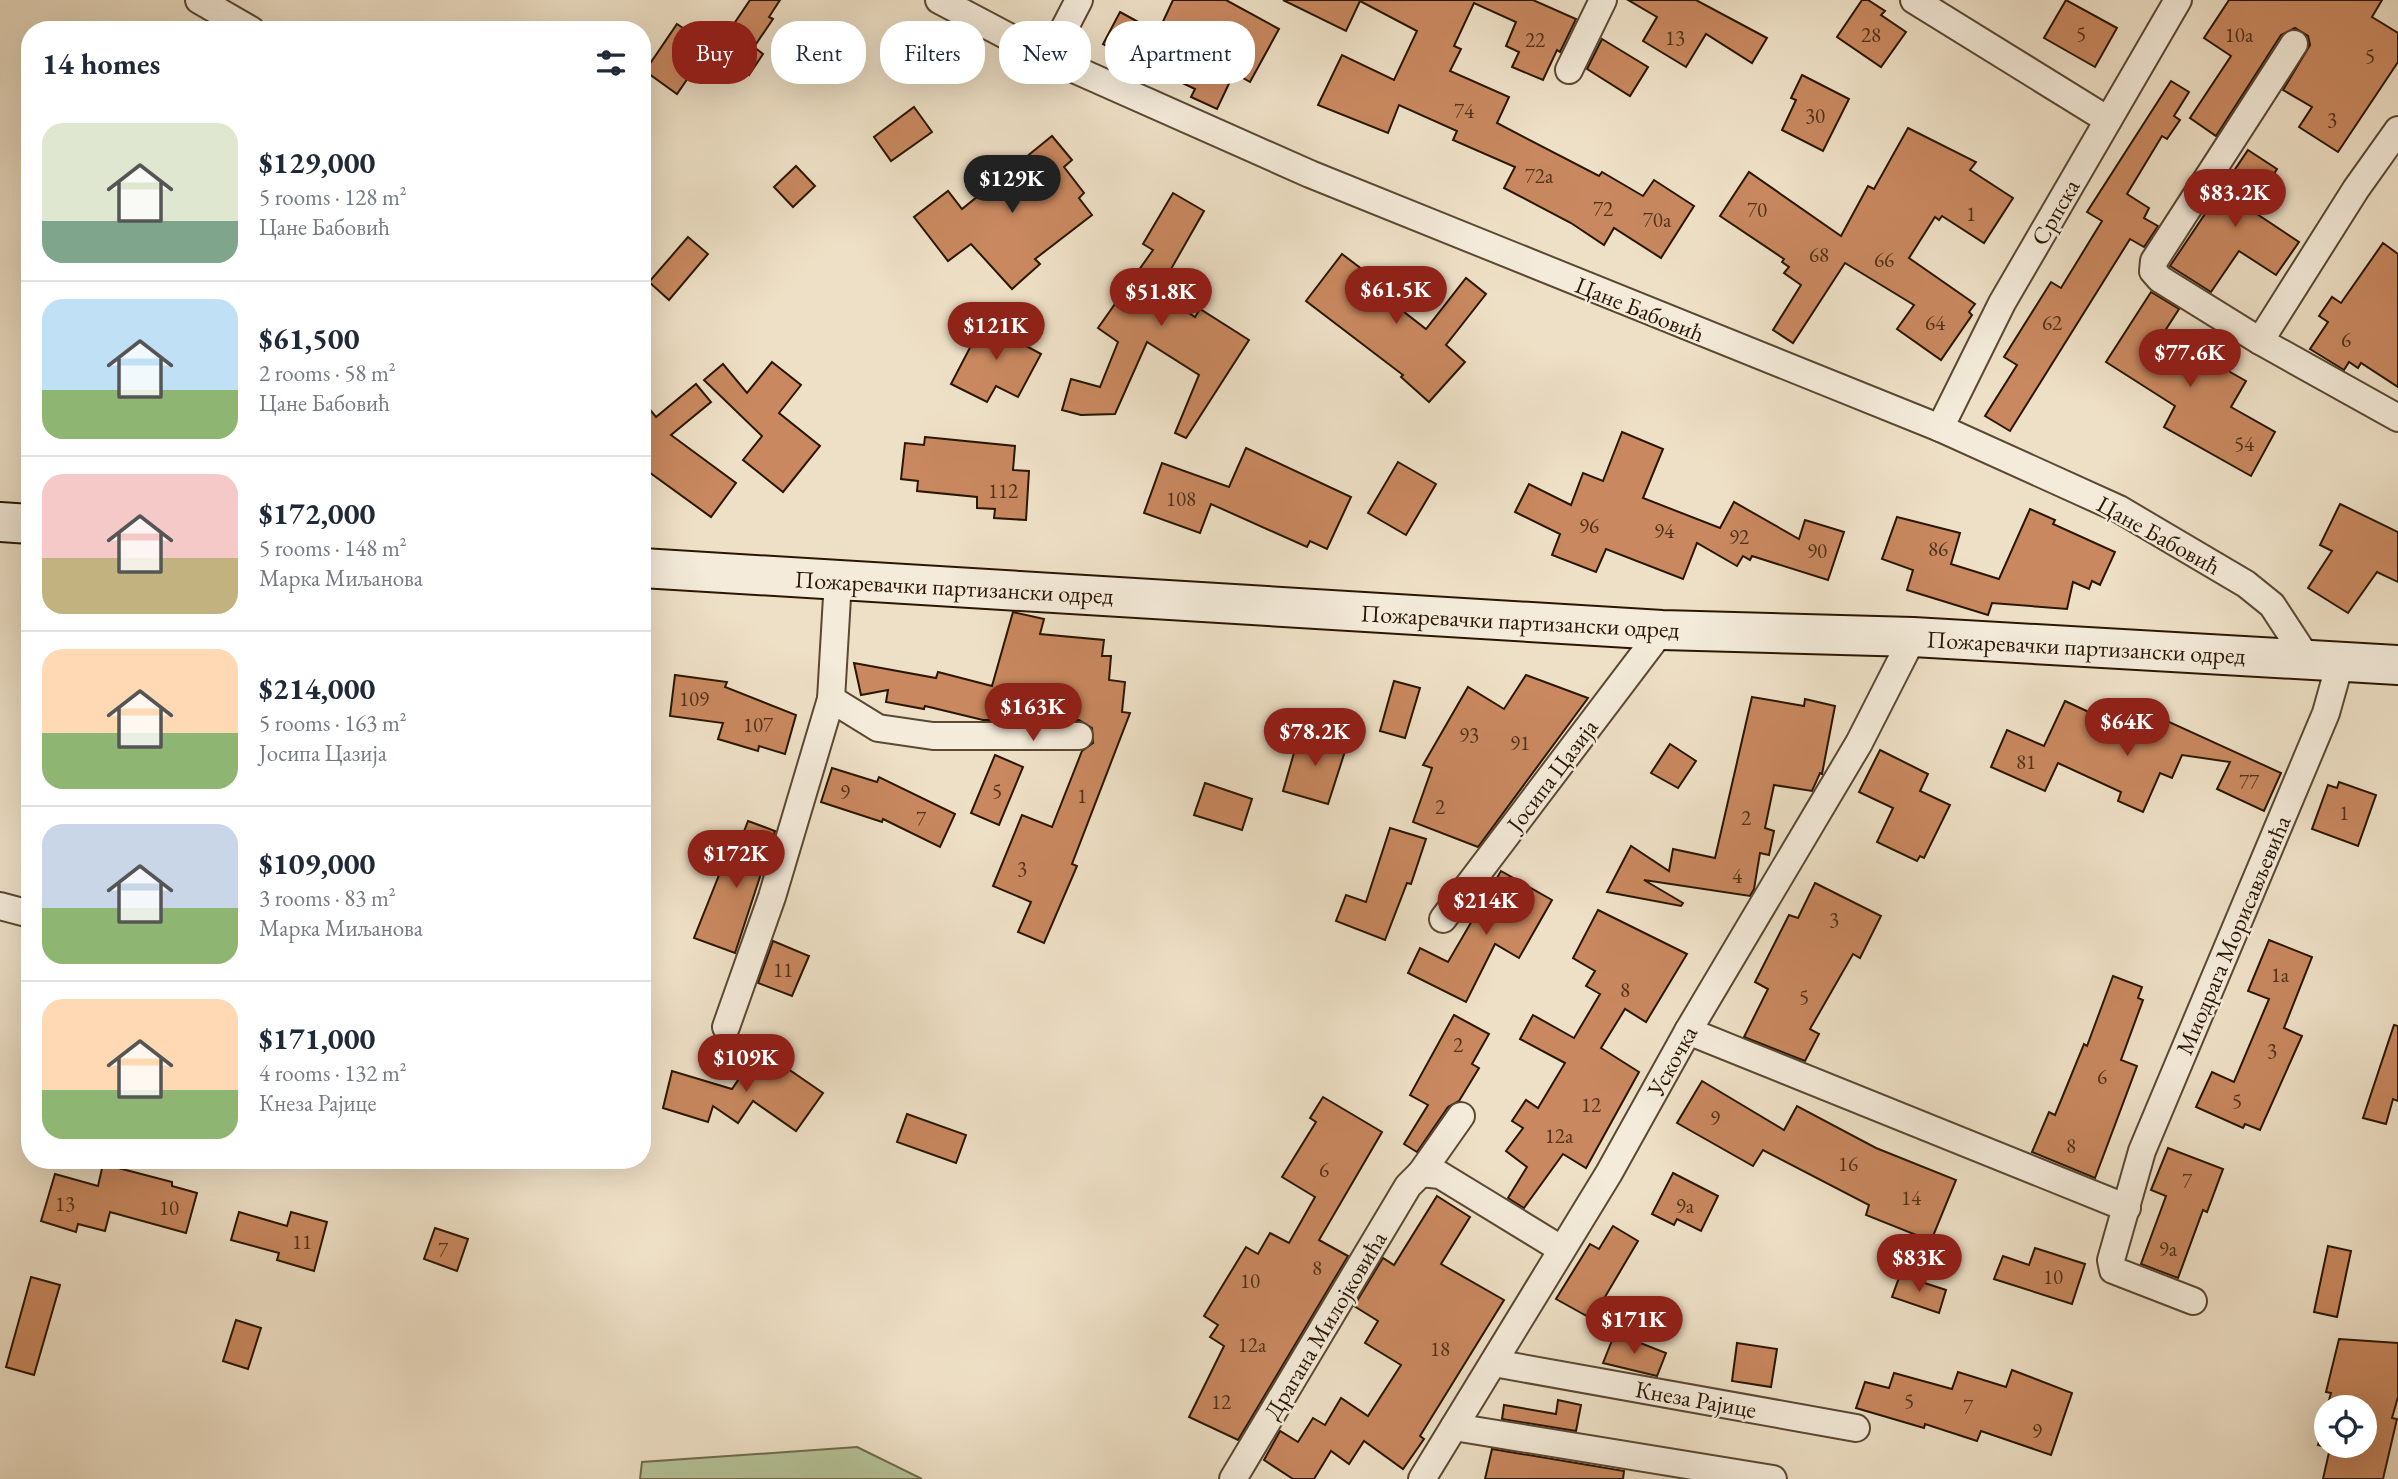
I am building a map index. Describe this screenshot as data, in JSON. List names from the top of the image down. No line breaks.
{"streets":{"street":["Српска","Цане Бабовић","Пожаревачки партизански одред","Јосипа Цазија","Миодрага Морисављевића","Ускочка","Драгана Милојковића","Кнеза Рајице"]},"crossings":[["Српска","Цане Бабовић"],["Цане Бабовић","Пожаревачки партизански одред"],["Цане Бабовић","Миодрага Морисављевића"],["Пожаревачки партизански одред","Јосипа Цазија"],["Пожаревачки партизански одред","Миодрага Морисављевића"],["Пожаревачки партизански одред","Ускочка"],["Ускочка","Кнеза Рајице"]],"house_numbers":["5","28","10a","13","22","5","74","30","3","72a","72","70","1","70a","68","66","64","62","6","54","112","108","96","94","92","86","90","109","107","93","91","81","77","5","9","1","2","1","2","7","3","4","3","11","1a","8","5","2","3","6","5","12","9","12a","8","16","6","7","14","13","9a","10","11","9a","7","8","10","10","12a","18","5","12","7","9"],"page":{"chip":["Buy","Rent","Filters","New","Apartment"],"heading":"14 homes","list":[{"name":"$129,000","note":"5 rooms · 128 m² · Цане Бабовић"},{"name":"$61,500","note":"2 rooms · 58 m² · Цане Бабовић"},{"name":"$172,000","note":"5 rooms · 148 m² · Марка Миљанова"},{"name":"$214,000","note":"5 rooms · 163 m² · Јосипа Цазија"},{"name":"$109,000","note":"3 rooms · 83 m² · Марка Миљанова"},{"name":"$171,000","note":"4 rooms · 132 m² · Кнеза Рајице"}],"price":["$129K","$83.2K","$61.5K","$51.8K","$121K","$77.6K","$163K","$64K","$78.2K","$172K","$214K","$109K","$83K","$171K"]}}
